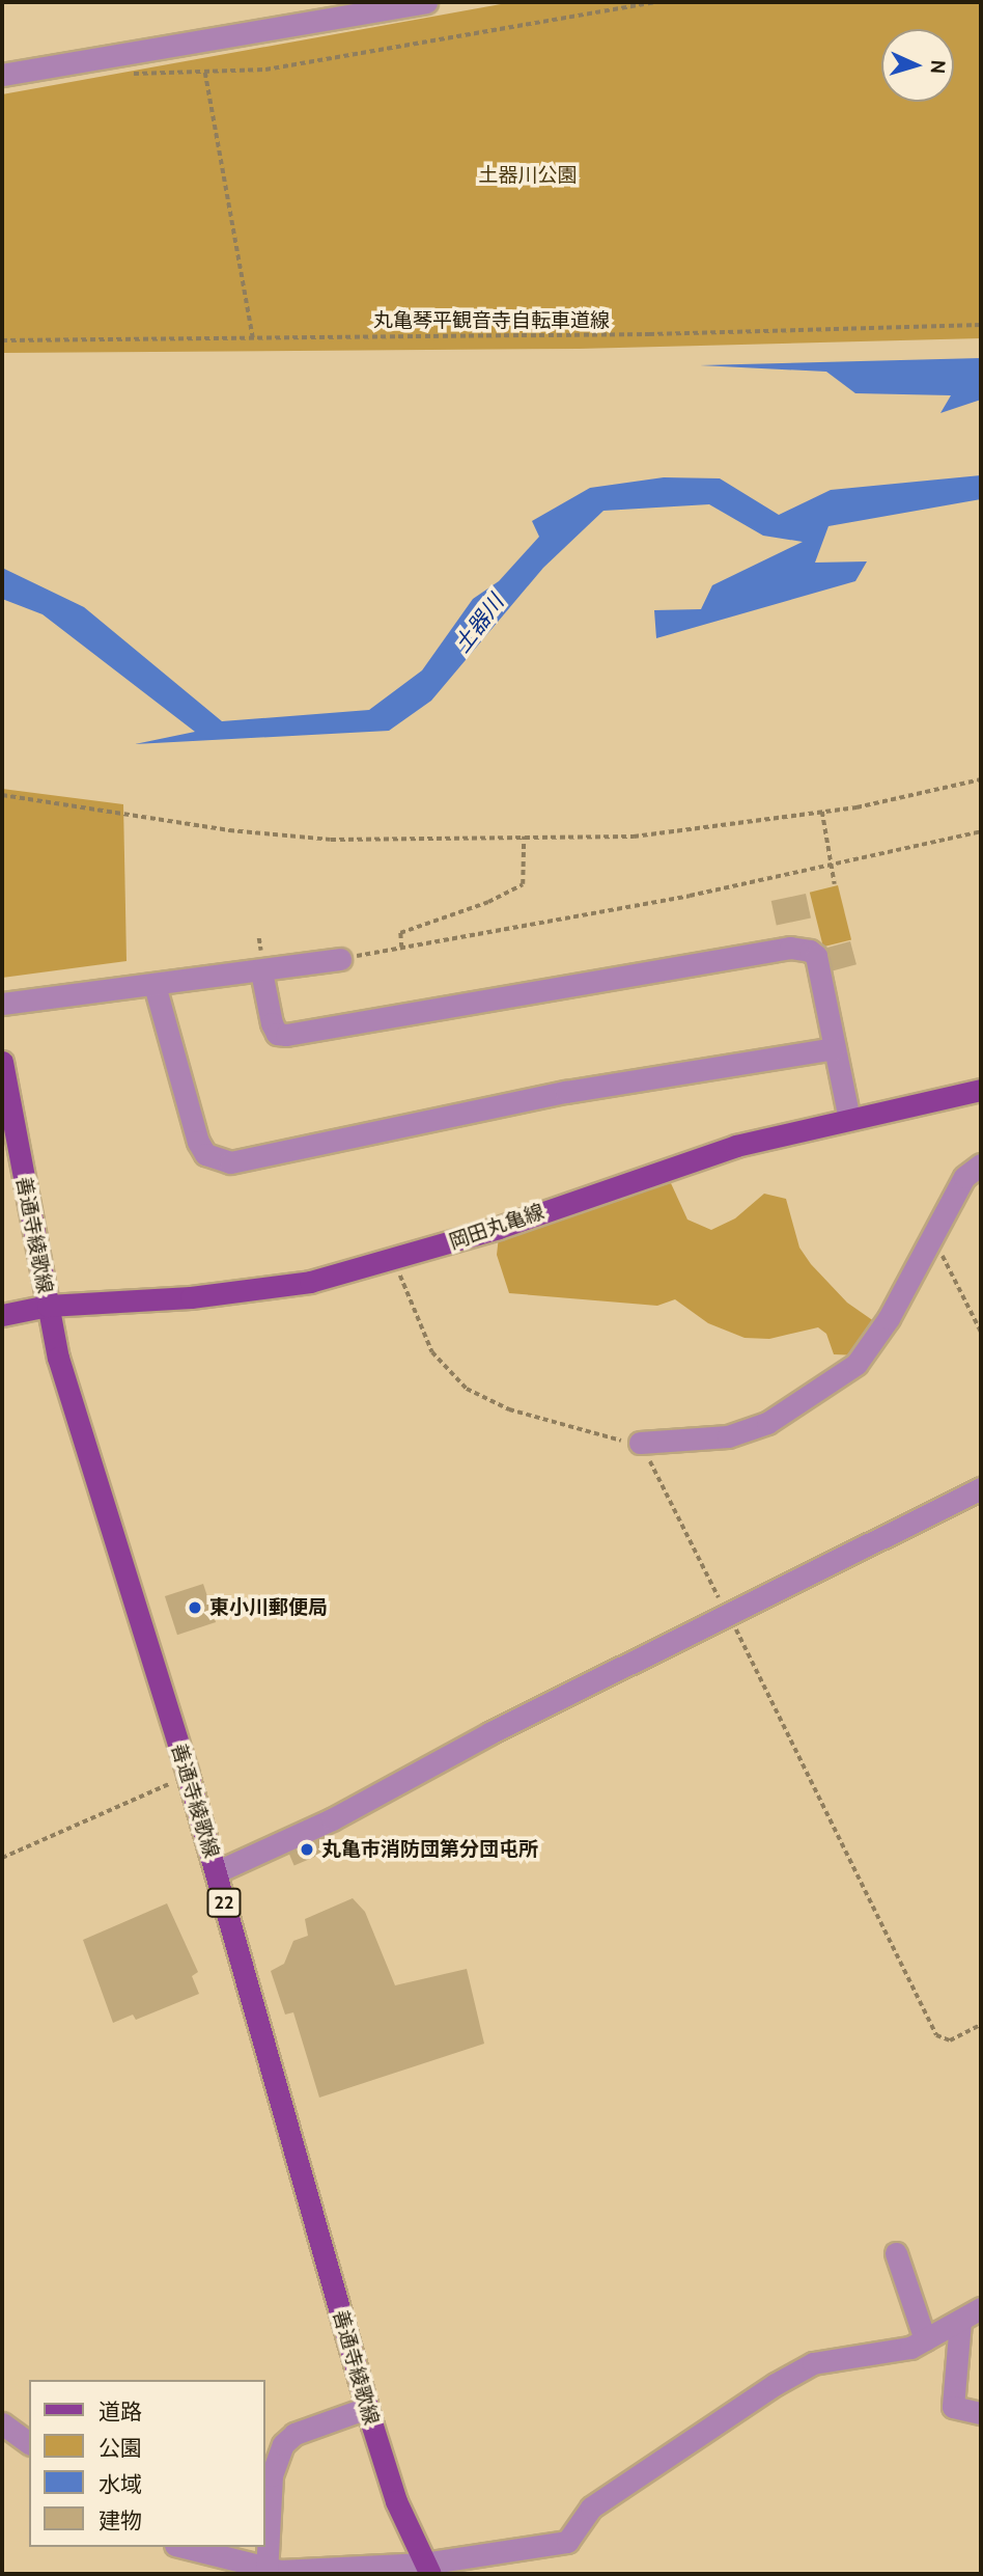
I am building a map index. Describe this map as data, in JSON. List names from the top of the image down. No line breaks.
{"streets":{"main road":["岡田丸亀線","善通寺綾歌線","22"],"path":["丸亀琴平観音寺自転車道線"]},"crossings":[["岡田丸亀線","善通寺綾歌線"]],"water":["土器川"],"parks":["土器川公園"],"places":["東小川郵便局","丸亀市消防団第分団屯所"],"legend":["道路","公園","水域","建物"],"north":"right"}
